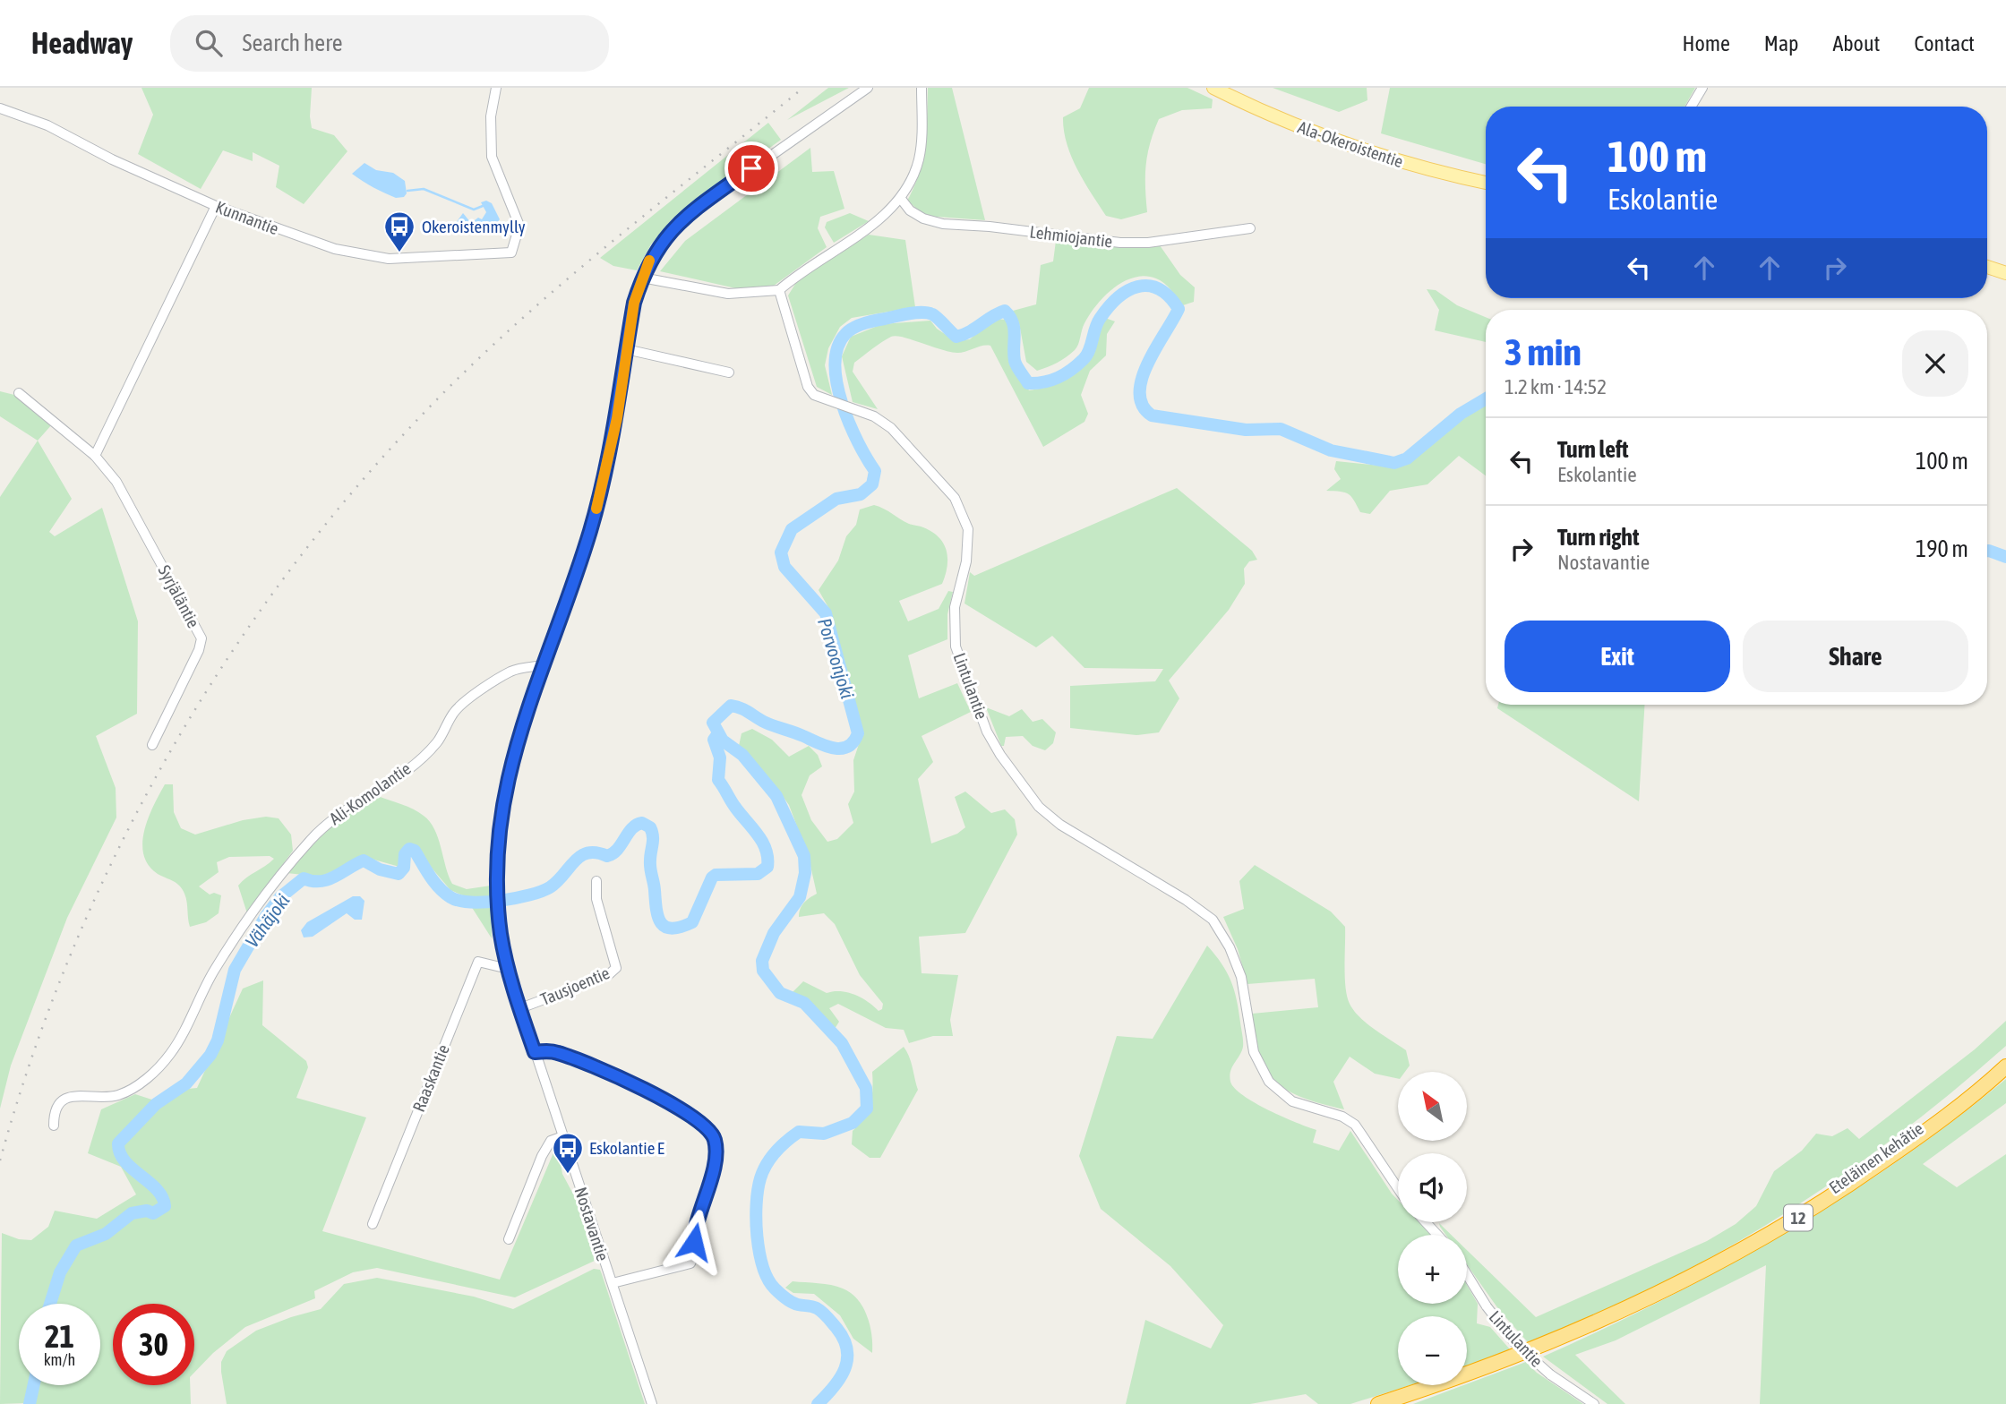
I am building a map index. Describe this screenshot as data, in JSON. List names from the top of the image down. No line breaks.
{"streets":{"highway":["Eteläinen kehätie","12"],"main road":["Ala-Okeroistentie"],"street":["Kunnantie","Lehmiojantie","Syrjäläntie","Lintulantie","Ali-Komolantie","Tausjoentie","Raaskantie","Nostavantie"]},"crossings":[["Ali-Komolantie","Nostavantie"],["Tausjoentie","Nostavantie"],["Raaskantie","Nostavantie"]],"water":["Porvoonjoki","Vähäjoki"],"places":{"bus stop":["Okeroistenmylly","Eskolantie E"]},"north":"top left","page":{"header":"Headway","search":"Search here","nav":["Home","Map","About","Contact"],"turn":["100 m","Eskolantie"],"heading":["3 min","1.2 km · 14:52"],"list":[{"name":"Turn left","note":"Eskolantie","value":"100 m"},{"name":"Turn right","note":"Nostavantie","value":"190 m"}],"buttons":["Exit","Share"],"map_buttons":["+","−"],"speed":"21 km/h","limit":"30"}}
